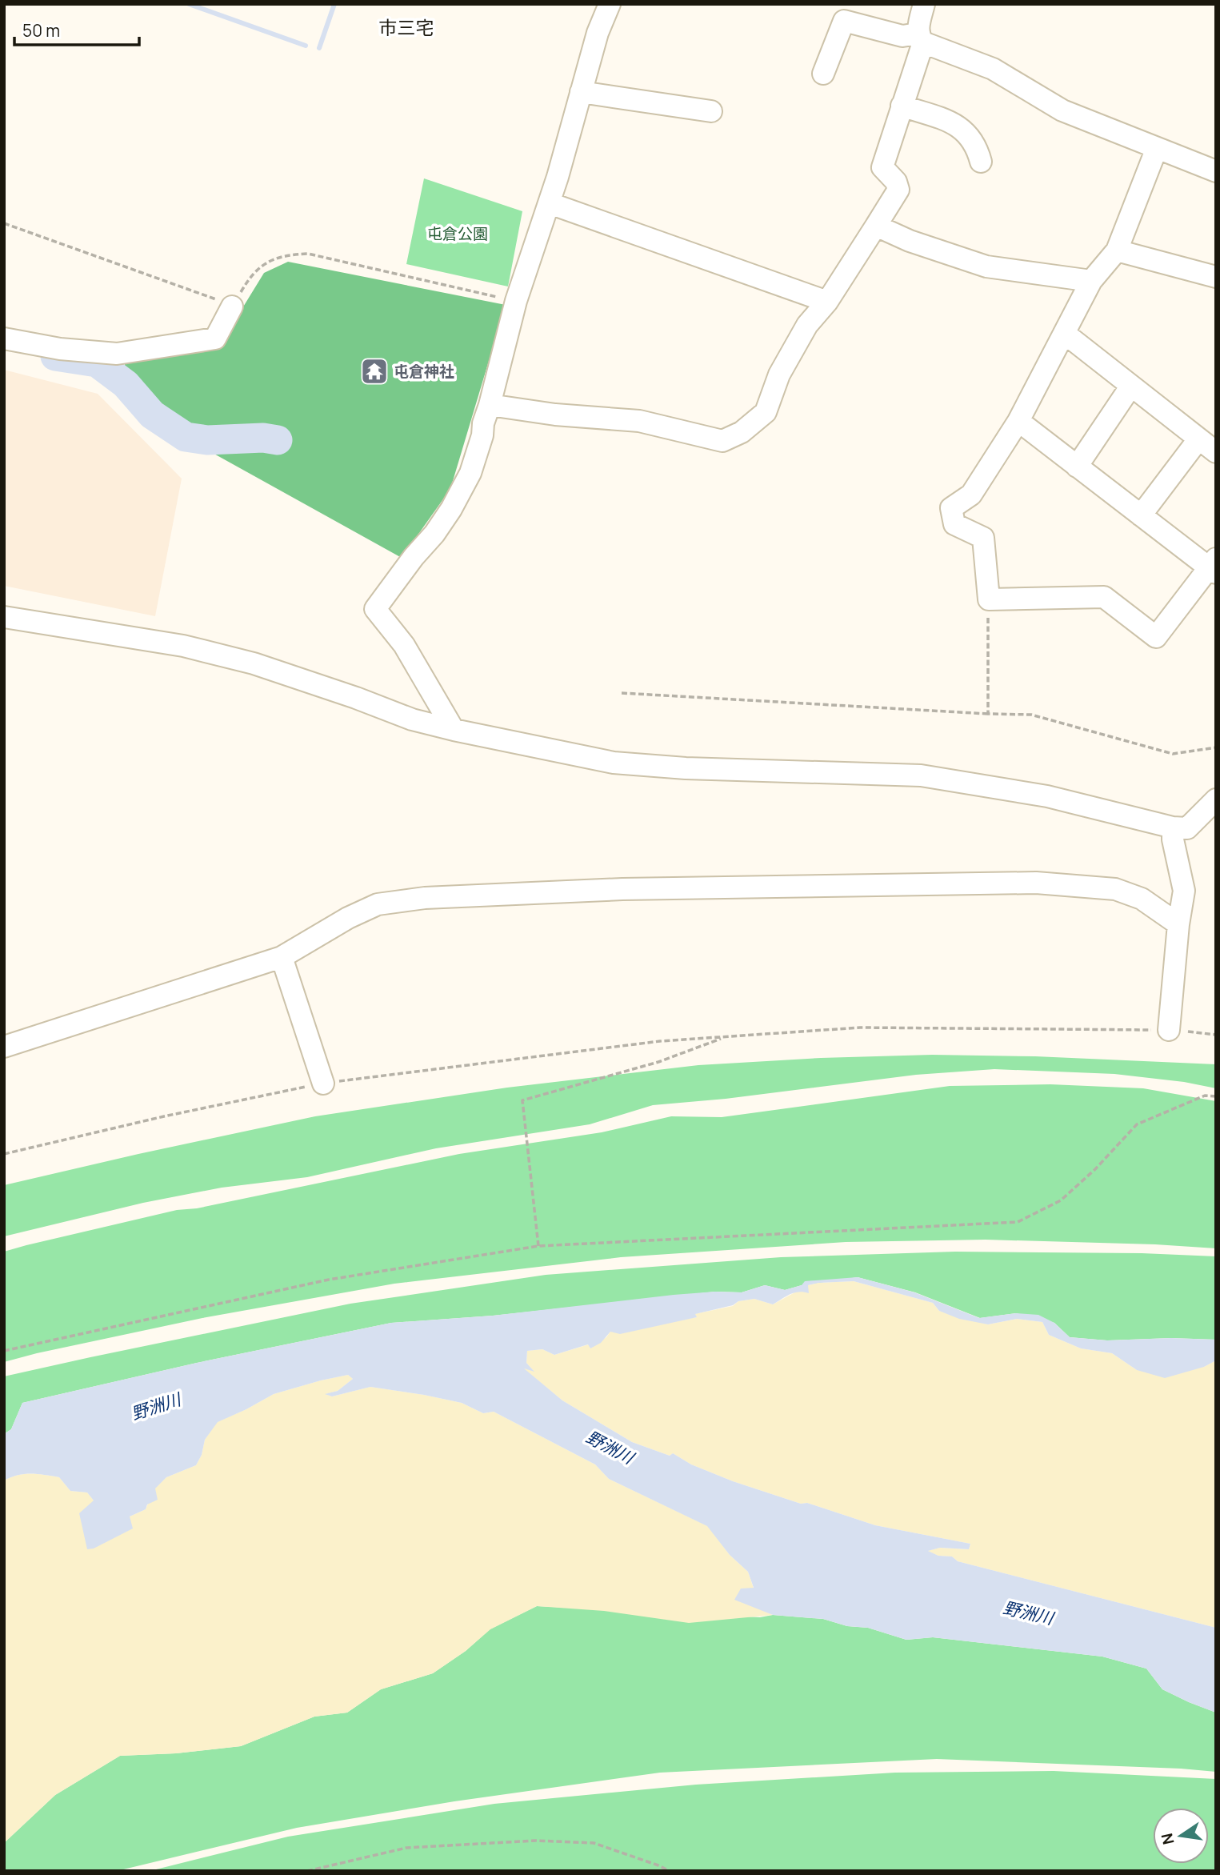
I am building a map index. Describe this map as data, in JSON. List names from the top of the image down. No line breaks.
{"districts":["市三宅"],"water":["野洲川"],"parks":["屯倉公園"],"places":{"temple":["屯倉神社"]},"scale_bar":"50 m","north":"left"}
